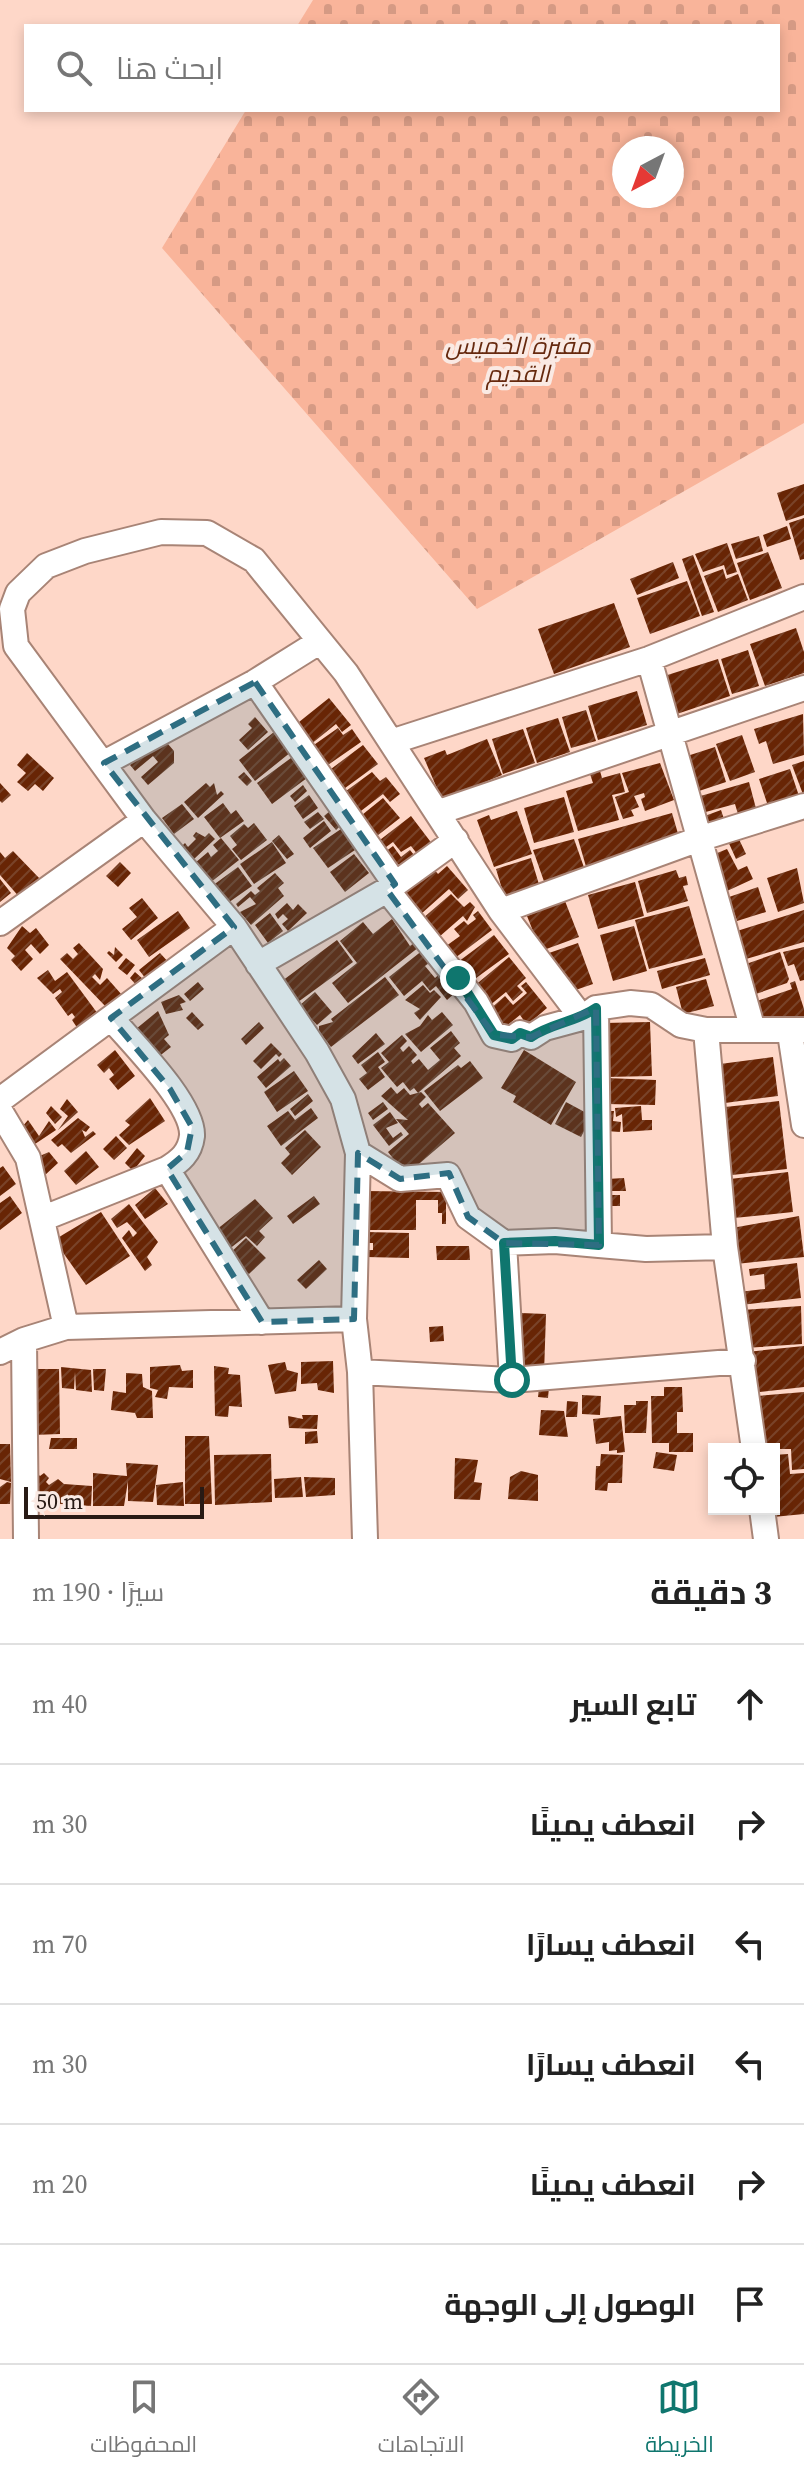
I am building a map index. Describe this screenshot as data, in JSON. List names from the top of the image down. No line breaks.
{"parks":["مقبرة الخميس القديم"],"scale_bar":"50 m","north":"bottom left","page":{"search":"ابحث هنا","scale":"50 m","heading":["3 دقيقة","سيرًا · 190 m"],"list":[["تابع السير","40 m"],["انعطف يمينًا","30 m"],["انعطف يسارًا","70 m"],["انعطف يسارًا","30 m"],["انعطف يمينًا","20 m"],"الوصول إلى الوجهة"],"nav":["الخريطة","الاتجاهات","المحفوظات"]}}
